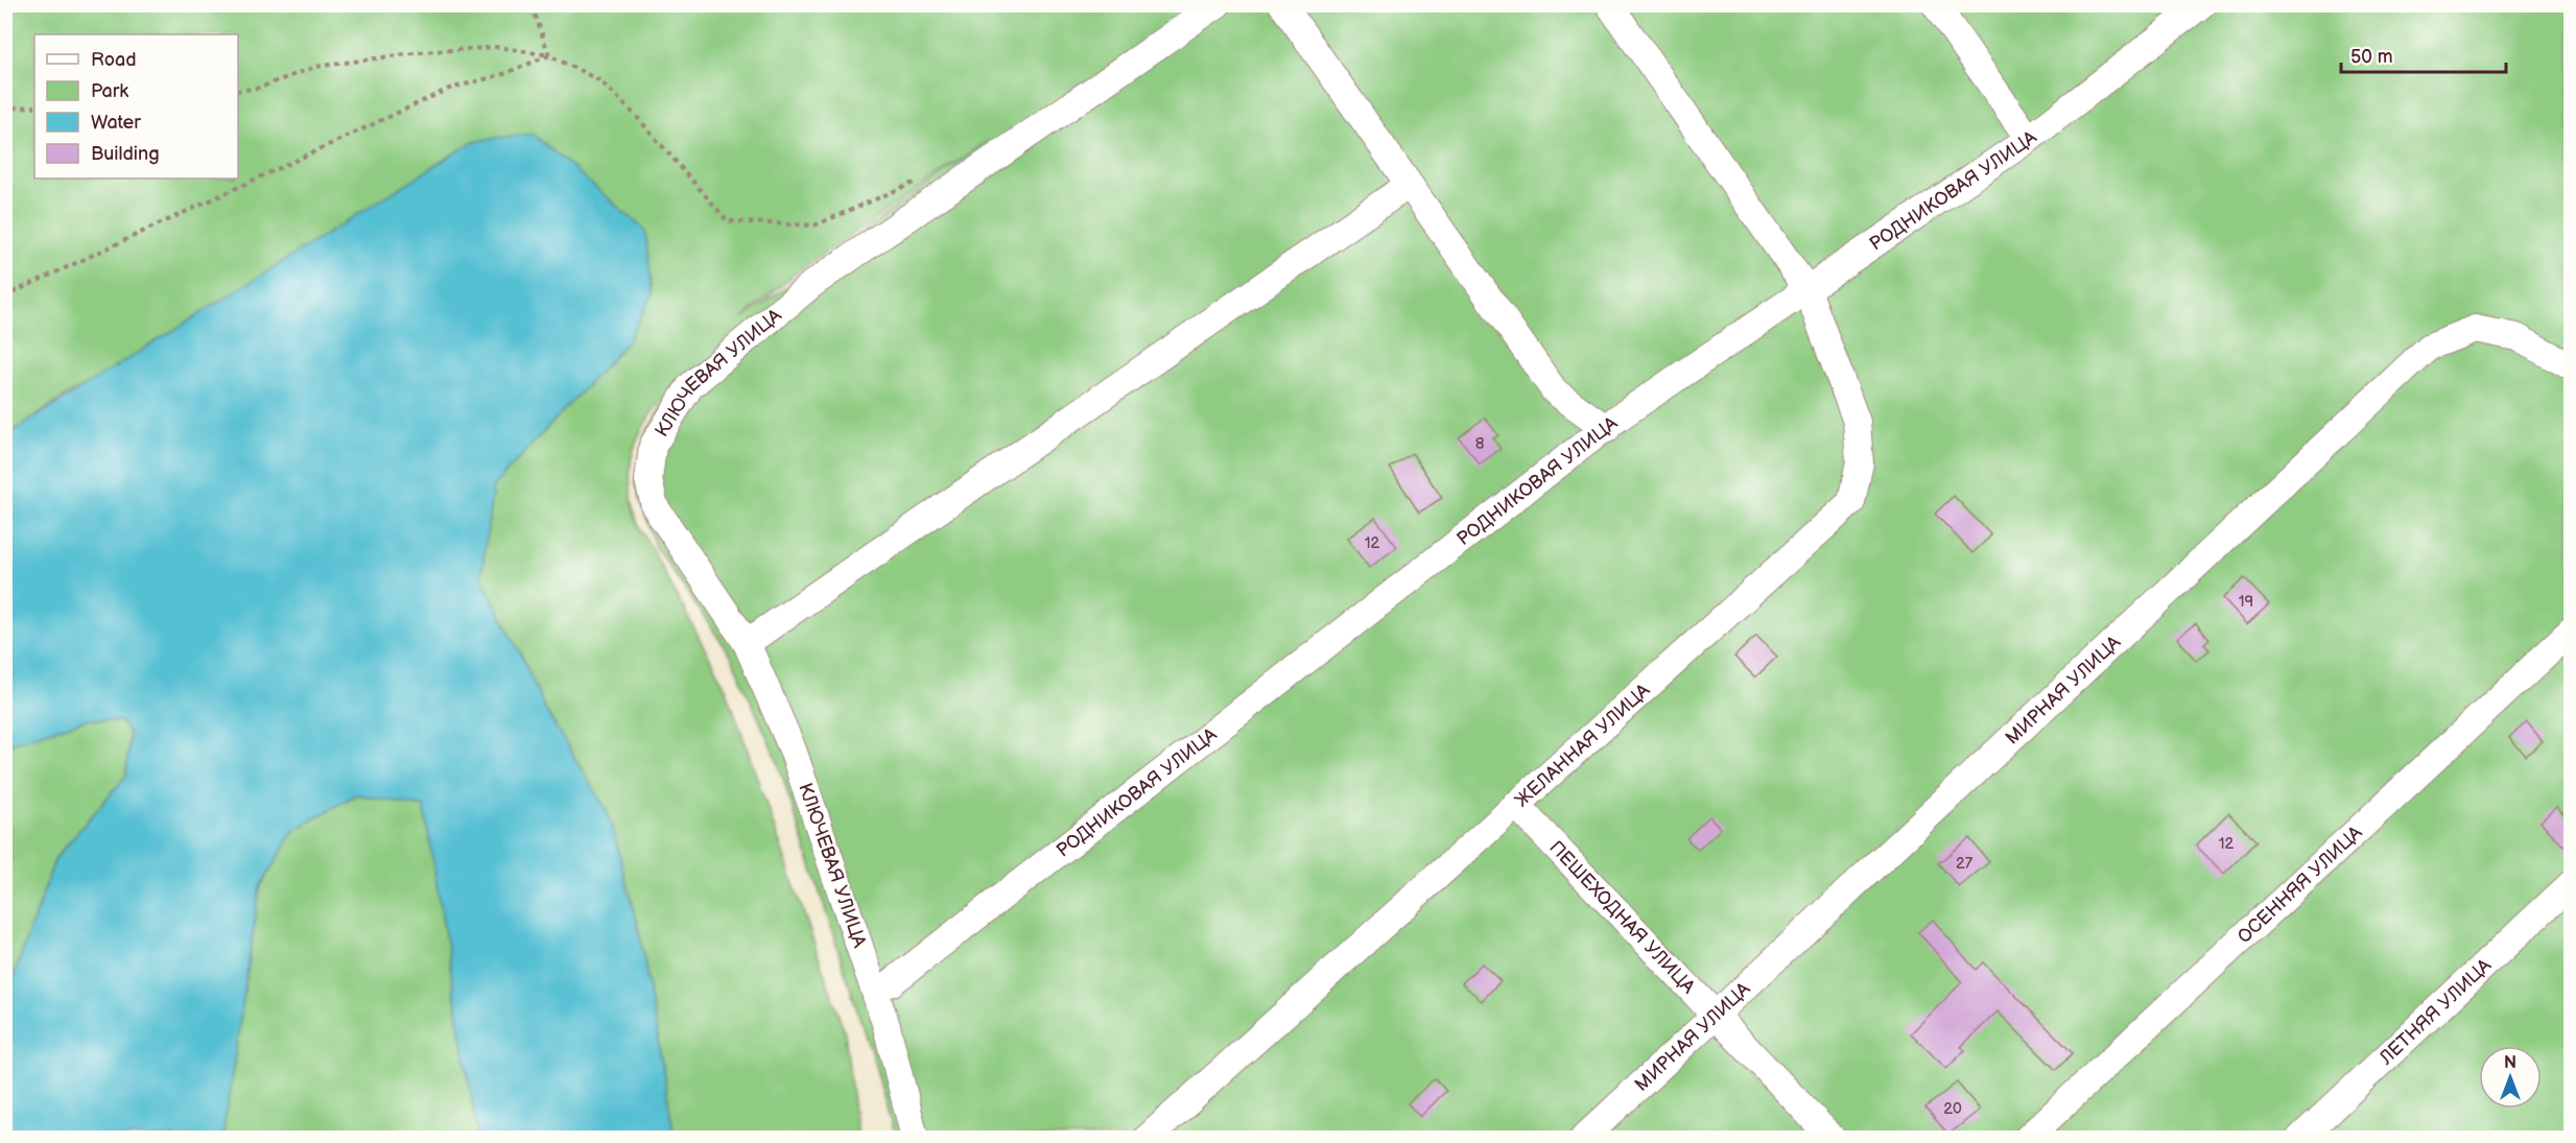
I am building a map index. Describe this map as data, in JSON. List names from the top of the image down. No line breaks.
{"streets":{"street":["РОДНИКОВАЯ УЛИЦА","КЛЮЧЕВАЯ УЛИЦА","МИРНАЯ УЛИЦА","ЖЕЛАННАЯ УЛИЦА","ОСЕННЯЯ УЛИЦА","ПЕШЕХОДНАЯ УЛИЦА","ЛЕТНЯЯ УЛИЦА"]},"crossings":[["РОДНИКОВАЯ УЛИЦА","ЖЕЛАННАЯ УЛИЦА"],["МИРНАЯ УЛИЦА","ПЕШЕХОДНАЯ УЛИЦА"],["ЖЕЛАННАЯ УЛИЦА","ПЕШЕХОДНАЯ УЛИЦА"]],"house_numbers":["8","12","19","12","27","20"],"legend":["Road","Park","Water","Building"],"scale_bar":"50 m","north":"top"}
